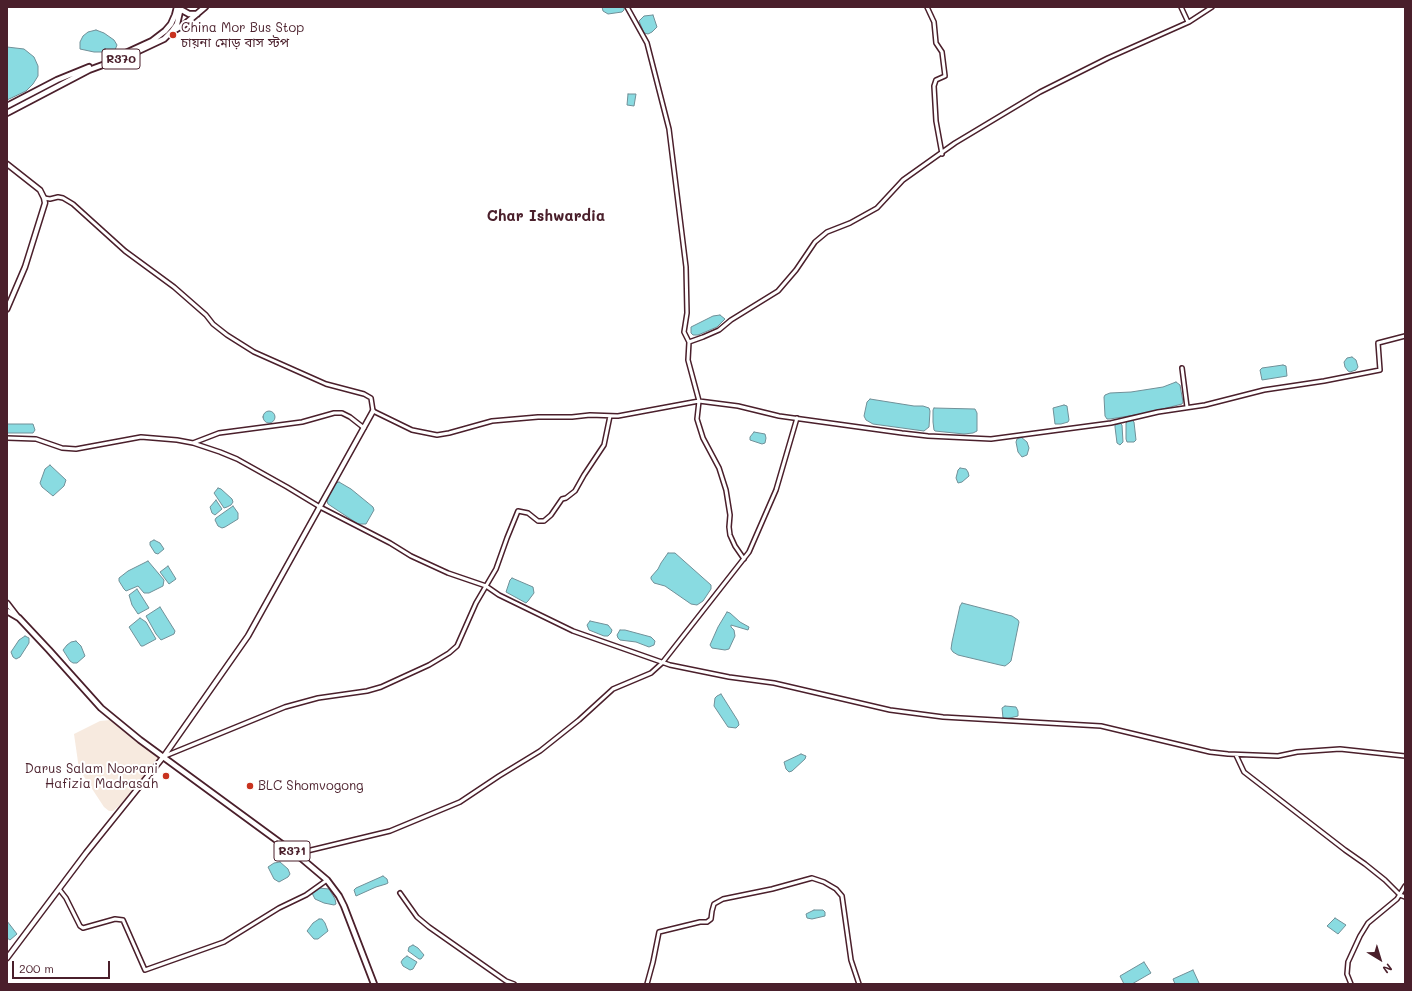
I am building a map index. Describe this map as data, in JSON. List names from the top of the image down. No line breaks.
{"streets":{"main road":["R370","R371"]},"districts":["Char Ishwardia"],"places":["China Mor Bus Stop চায়না মোড় বাস স্টপ","Darus Salam Noorani Hafizia Madrasah","BLC Shomvogong"],"scale_bar":"200 m","north":"bottom right"}
